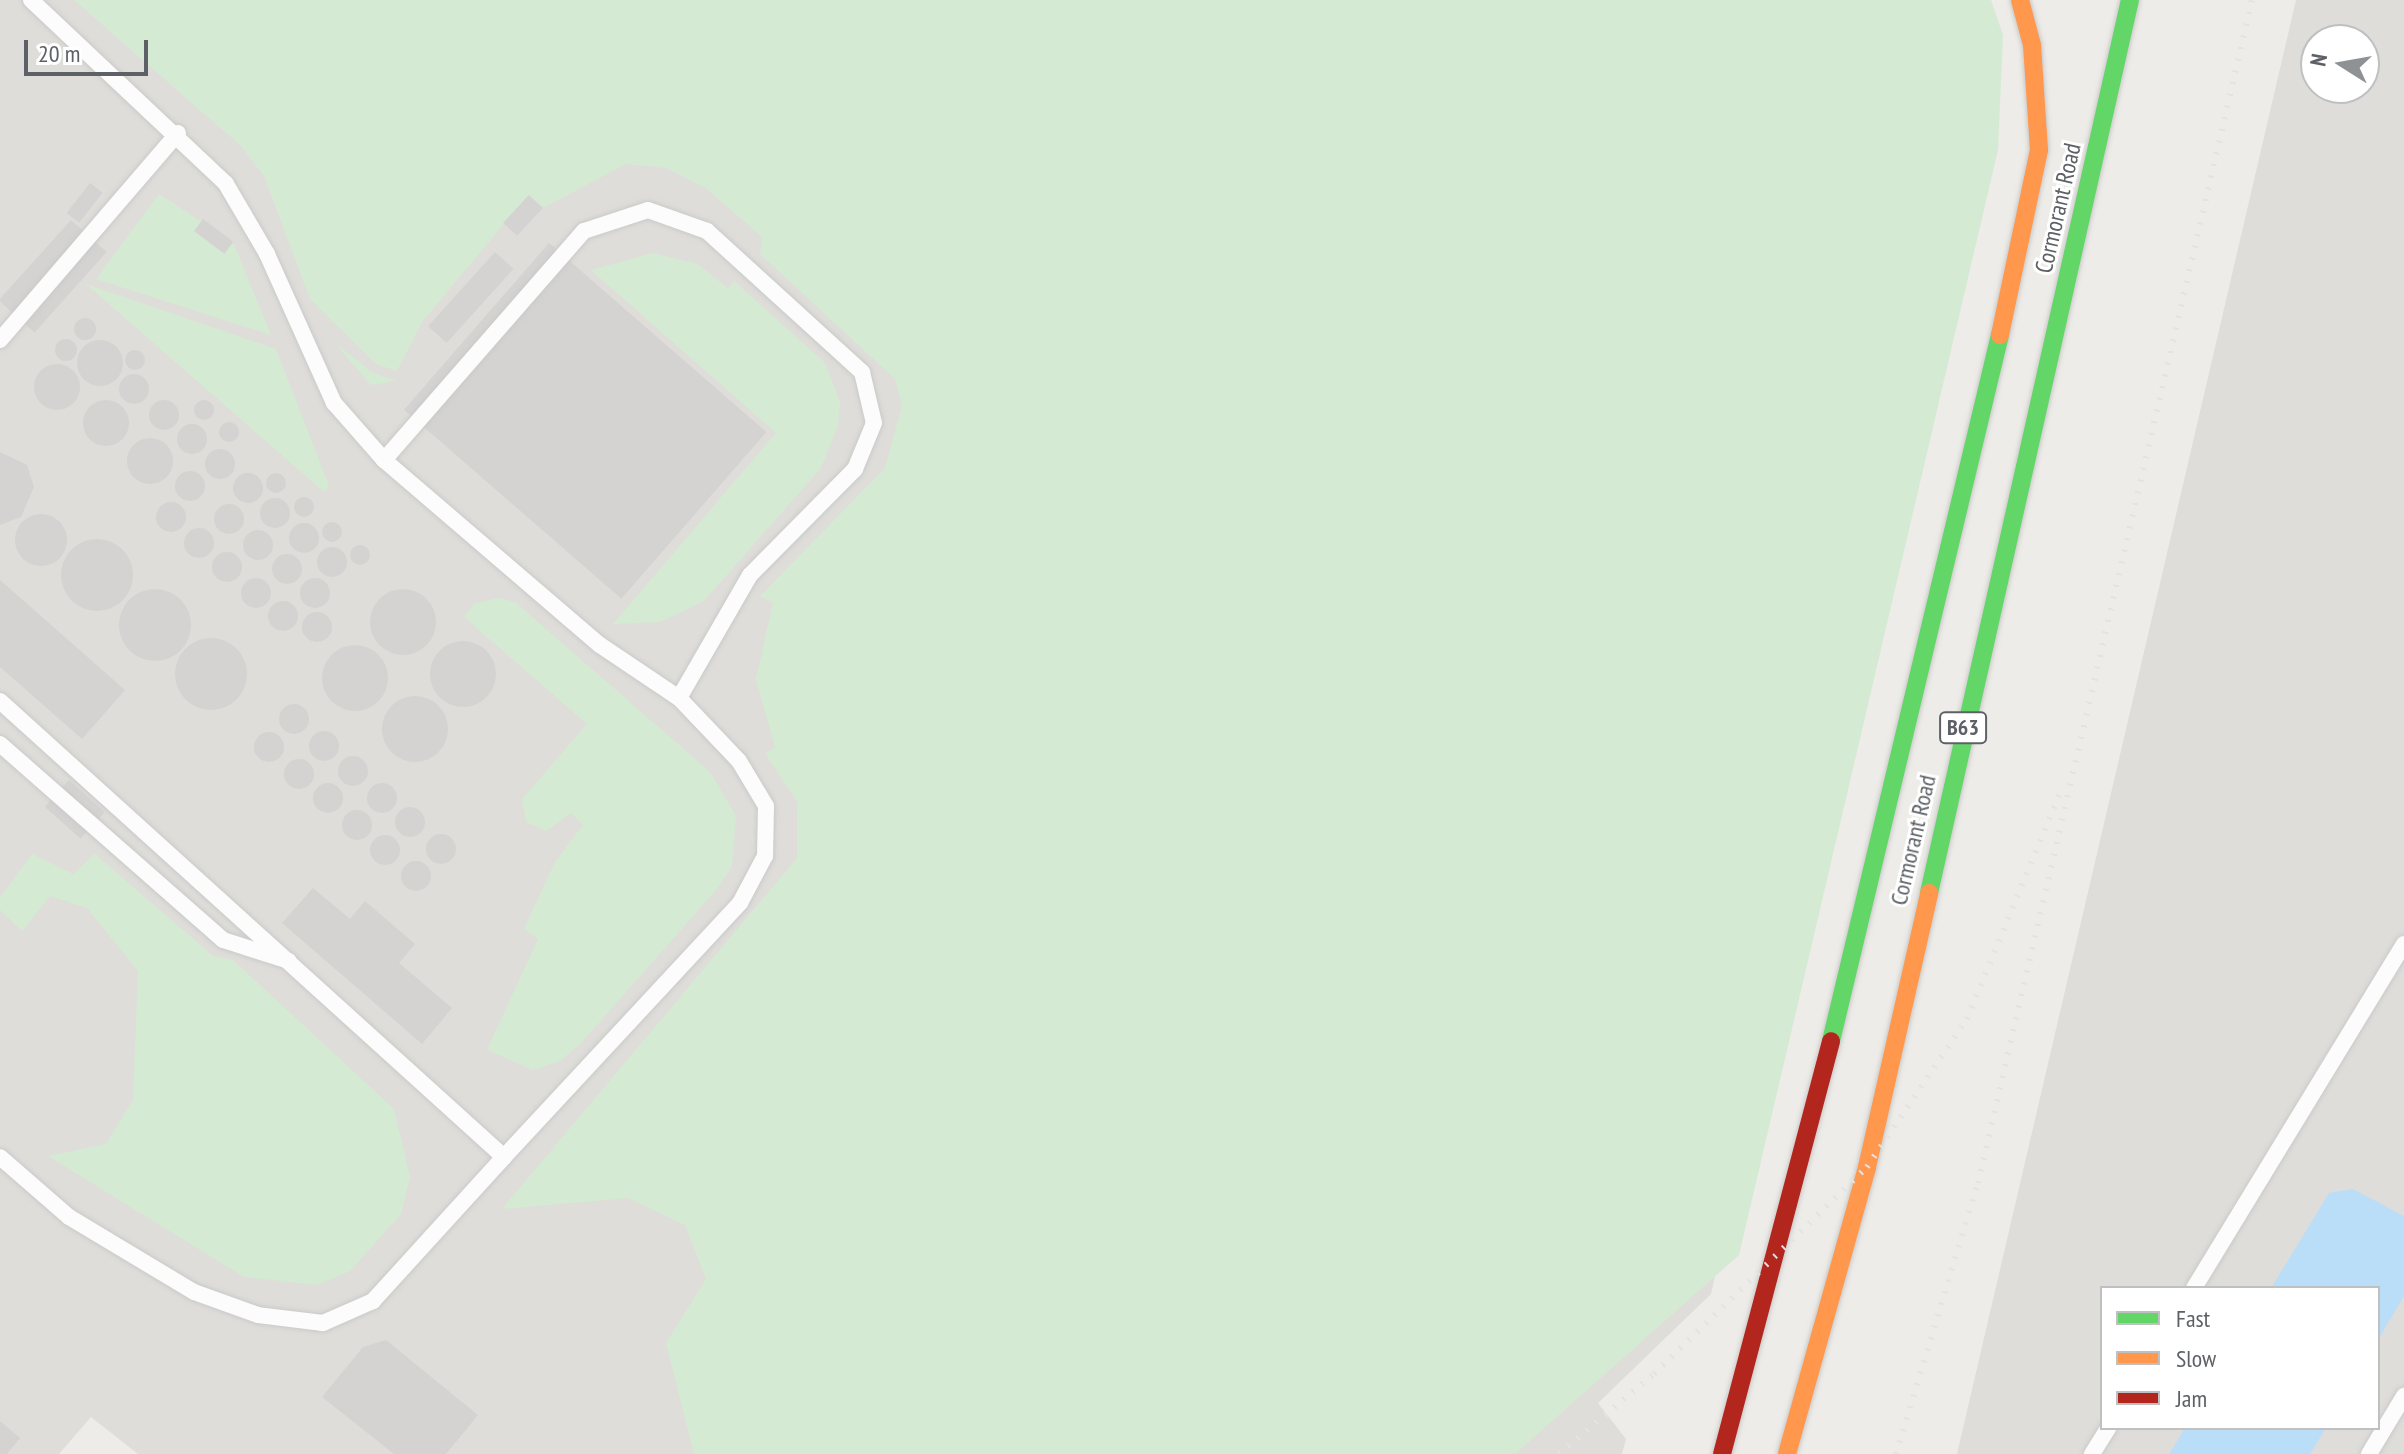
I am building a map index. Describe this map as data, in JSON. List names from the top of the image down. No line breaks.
{"streets":{"main road":["Cormorant Road","B63"]},"legend":["Fast","Slow","Jam"],"scale_bar":"20 m","north":"left"}
